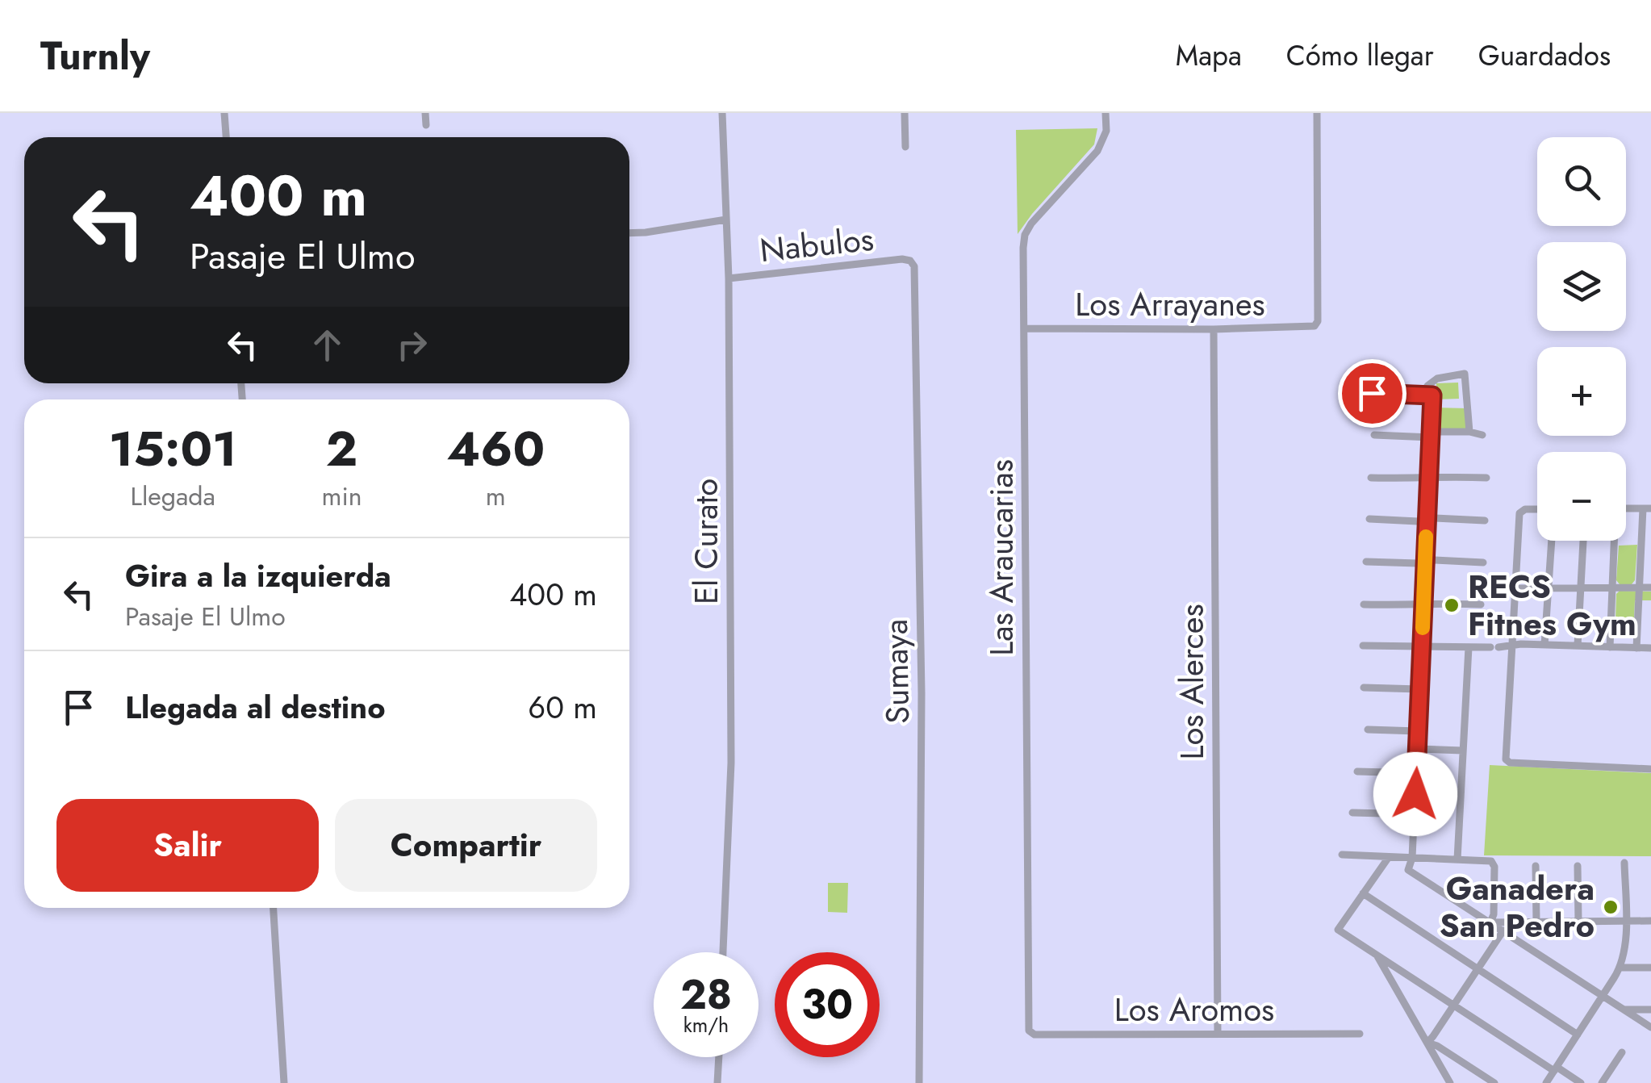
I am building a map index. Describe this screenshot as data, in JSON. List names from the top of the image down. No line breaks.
{"streets":{"street":["Nabulos","Los Arrayanes","El Curato","Las Araucarias","Sumaya","Los Alerces","Los Aromos"]},"crossings":[["Nabulos","El Curato"],["Nabulos","Sumaya"],["Los Arrayanes","Las Araucarias"],["Los Arrayanes","Los Alerces"],["Las Araucarias","Los Aromos"],["Los Alerces","Los Aromos"]],"places":["RECS Fitnes Gym","Ganadera San Pedro"],"page":{"header":"Turnly","nav":["Mapa","Cómo llegar","Guardados"],"map_buttons":["+","−"],"turn":["400 m","Pasaje El Ulmo"],"eta":["15:01","Llegada","2","min","460","m"],"list":[{"name":"Gira a la izquierda","note":"Pasaje El Ulmo","value":"400 m"},{"name":"Llegada al destino","value":"60 m"}],"buttons":["Salir","Compartir"],"speed":"28 km/h","limit":"30"}}
